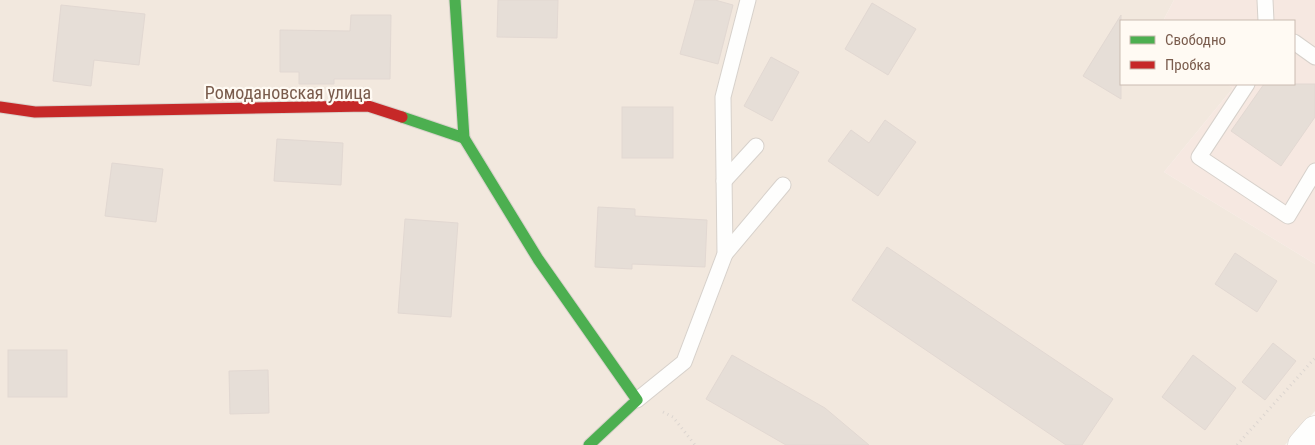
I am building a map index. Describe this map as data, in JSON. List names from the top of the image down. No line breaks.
{"streets":{"street":["Ромодановская улица"]},"legend":["Свободно","Пробка"]}
